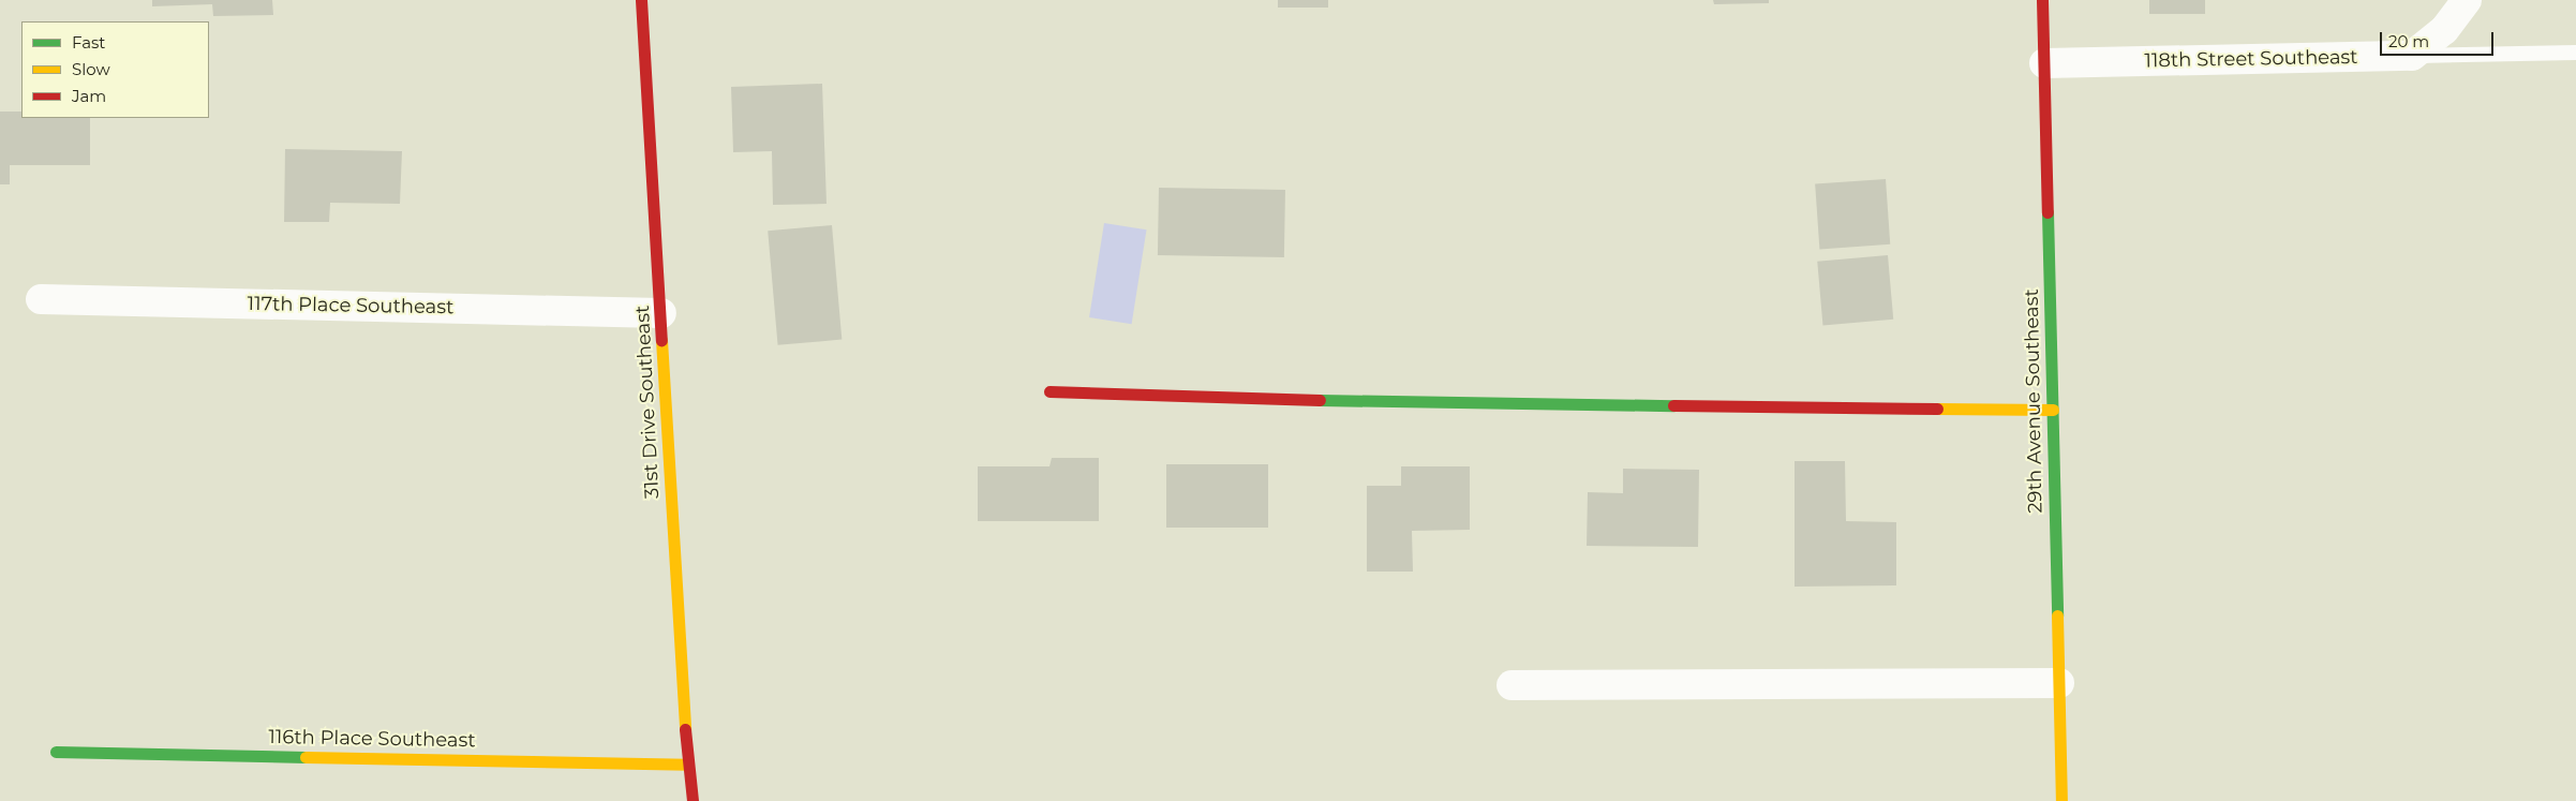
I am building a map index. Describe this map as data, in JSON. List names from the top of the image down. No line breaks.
{"streets":{"street":["118th Street Southeast","117th Place Southeast","29th Avenue Southeast","31st Drive Southeast","116th Place Southeast"]},"crossings":[["118th Street Southeast","29th Avenue Southeast"],["117th Place Southeast","31st Drive Southeast"],["31st Drive Southeast","116th Place Southeast"]],"legend":["Fast","Slow","Jam"],"scale_bar":"20 m"}
